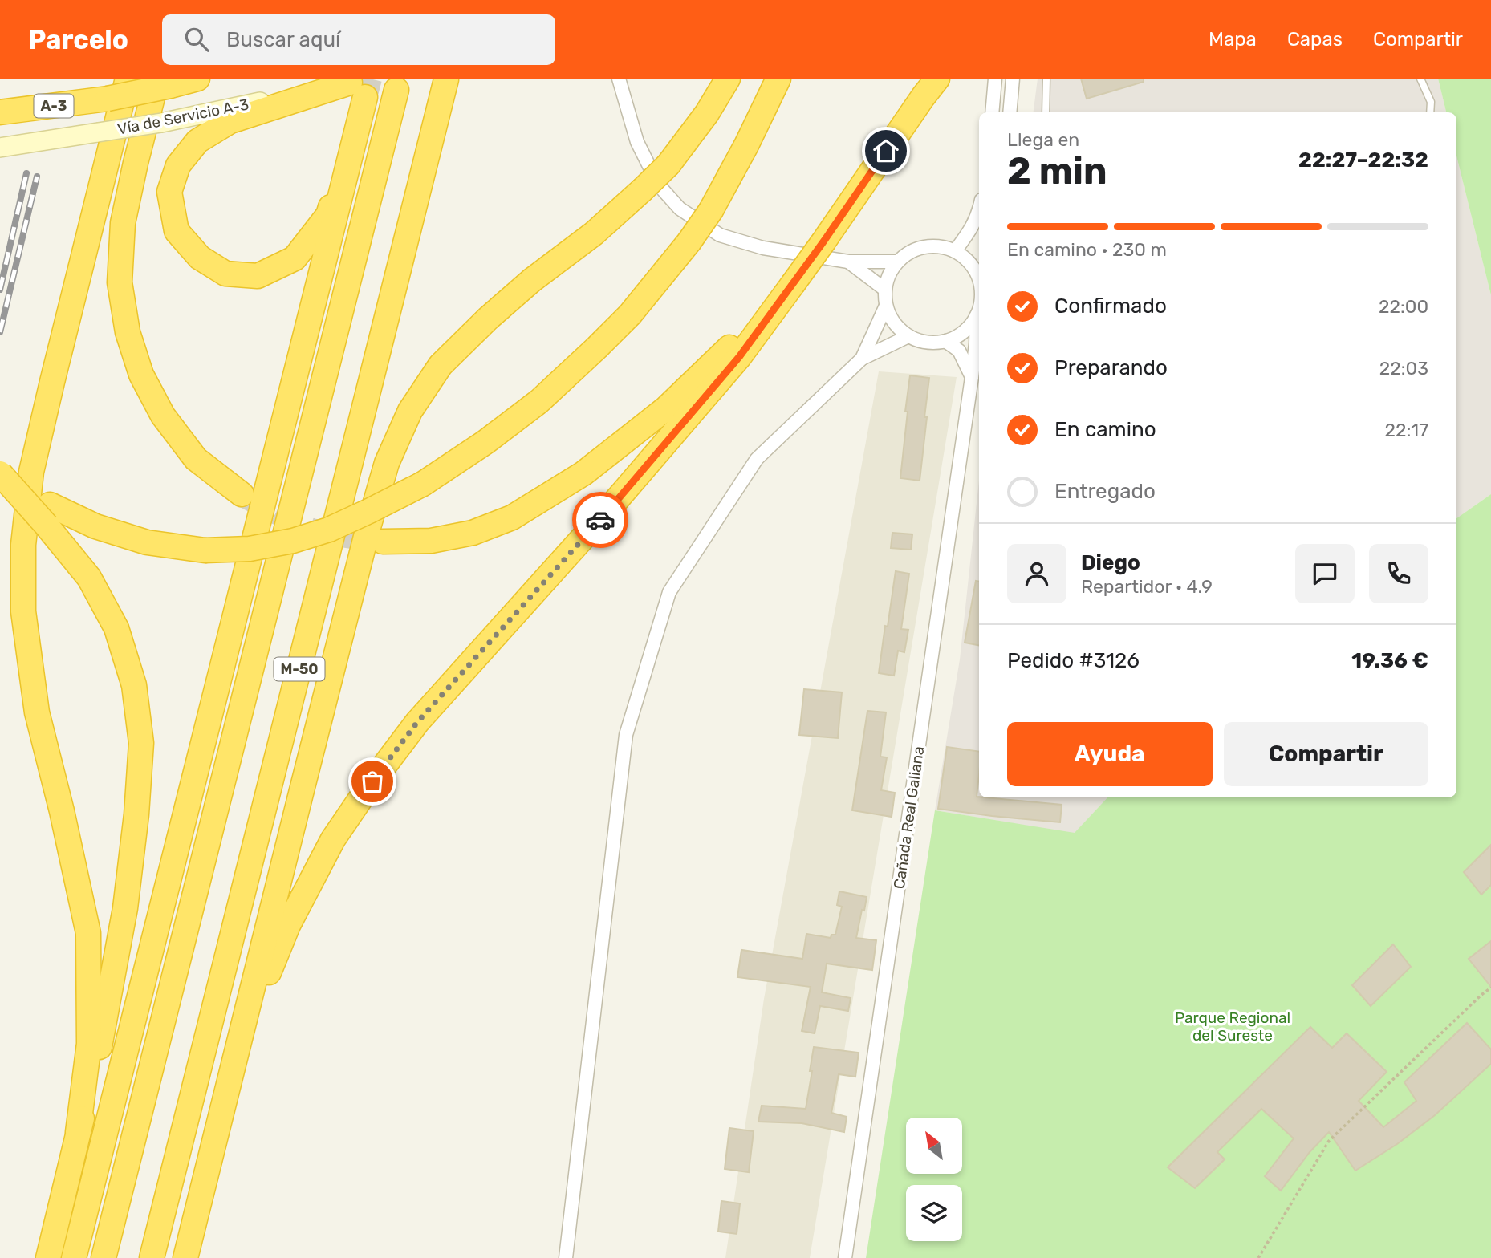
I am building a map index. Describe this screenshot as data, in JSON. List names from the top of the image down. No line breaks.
{"streets":{"highway":["A-3","M-50"],"main road":["Vía de Servicio A-3"],"street":["Cañada Real Galiana"]},"parks":["Parque Regional del Sureste"],"north":"top left","page":{"header":"Parcelo","search":"Buscar aquí","nav":["Mapa","Capas","Compartir"],"heading":["2 min","Llega en","22:27–22:32"],"panel":["Diego","Repartidor · 4.9","Pedido #3126","19.36 €"],"bar":"En camino · 230 m","list":[["Confirmado","22:00"],["Preparando","22:03"],["En camino","22:17"],"Entregado"],"buttons":["Ayuda","Compartir"]}}
